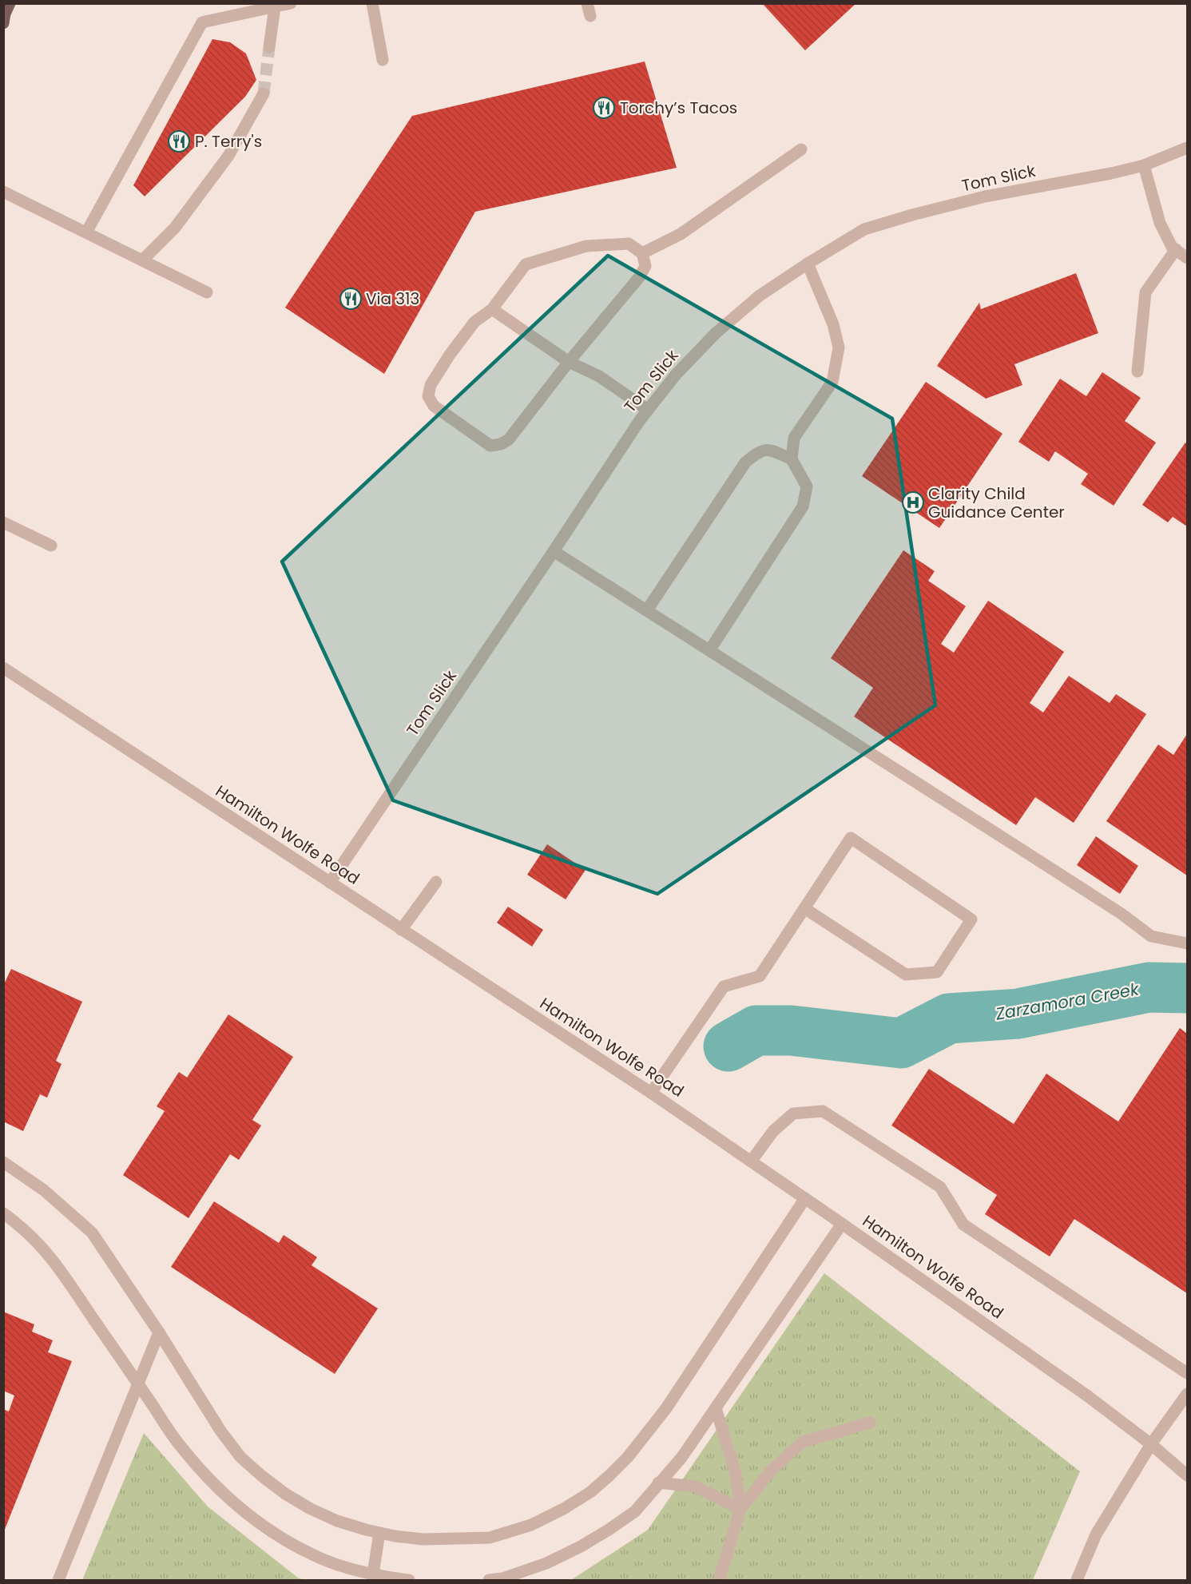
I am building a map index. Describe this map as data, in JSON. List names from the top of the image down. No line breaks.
{"streets":{"street":["Tom Slick","Hamilton Wolfe Road"]},"crossings":[["Tom Slick","Hamilton Wolfe Road"]],"water":["Zarzamora Creek"],"places":{"restaurant":["Torchy’s Tacos","P. Terry's","Via 313"],"hospital":["Clarity Child Guidance Center"]}}
